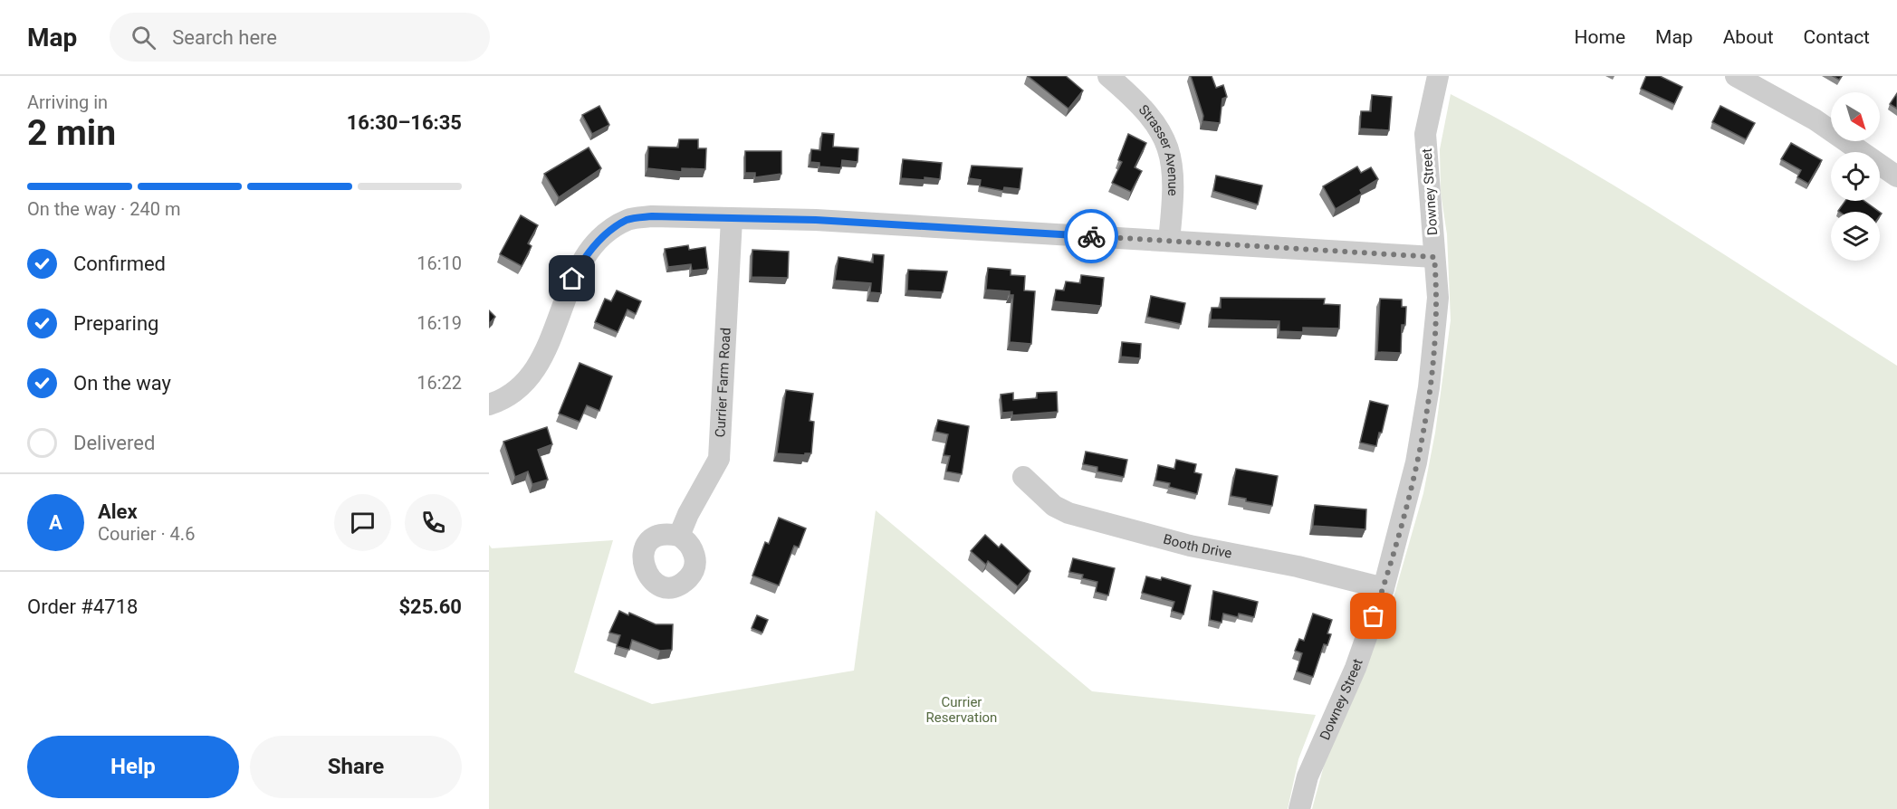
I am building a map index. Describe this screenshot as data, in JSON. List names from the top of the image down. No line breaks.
{"streets":{"street":["Strasser Avenue","Downey Street","Currier Farm Road","Booth Drive"]},"crossings":[["Downey Street","Booth Drive"]],"parks":["Currier Reservation"],"north":"bottom right","page":{"header":"Map","search":"Search here","nav":["Home","Map","About","Contact"],"heading":["2 min","Arriving in","16:30–16:35"],"panel":["Alex","Courier · 4.6","Order #4718","$25.60"],"bar":"On the way · 240 m","list":[["Confirmed","16:10"],["Preparing","16:19"],["On the way","16:22"],"Delivered"],"round":"A","buttons":["Help","Share"]}}
